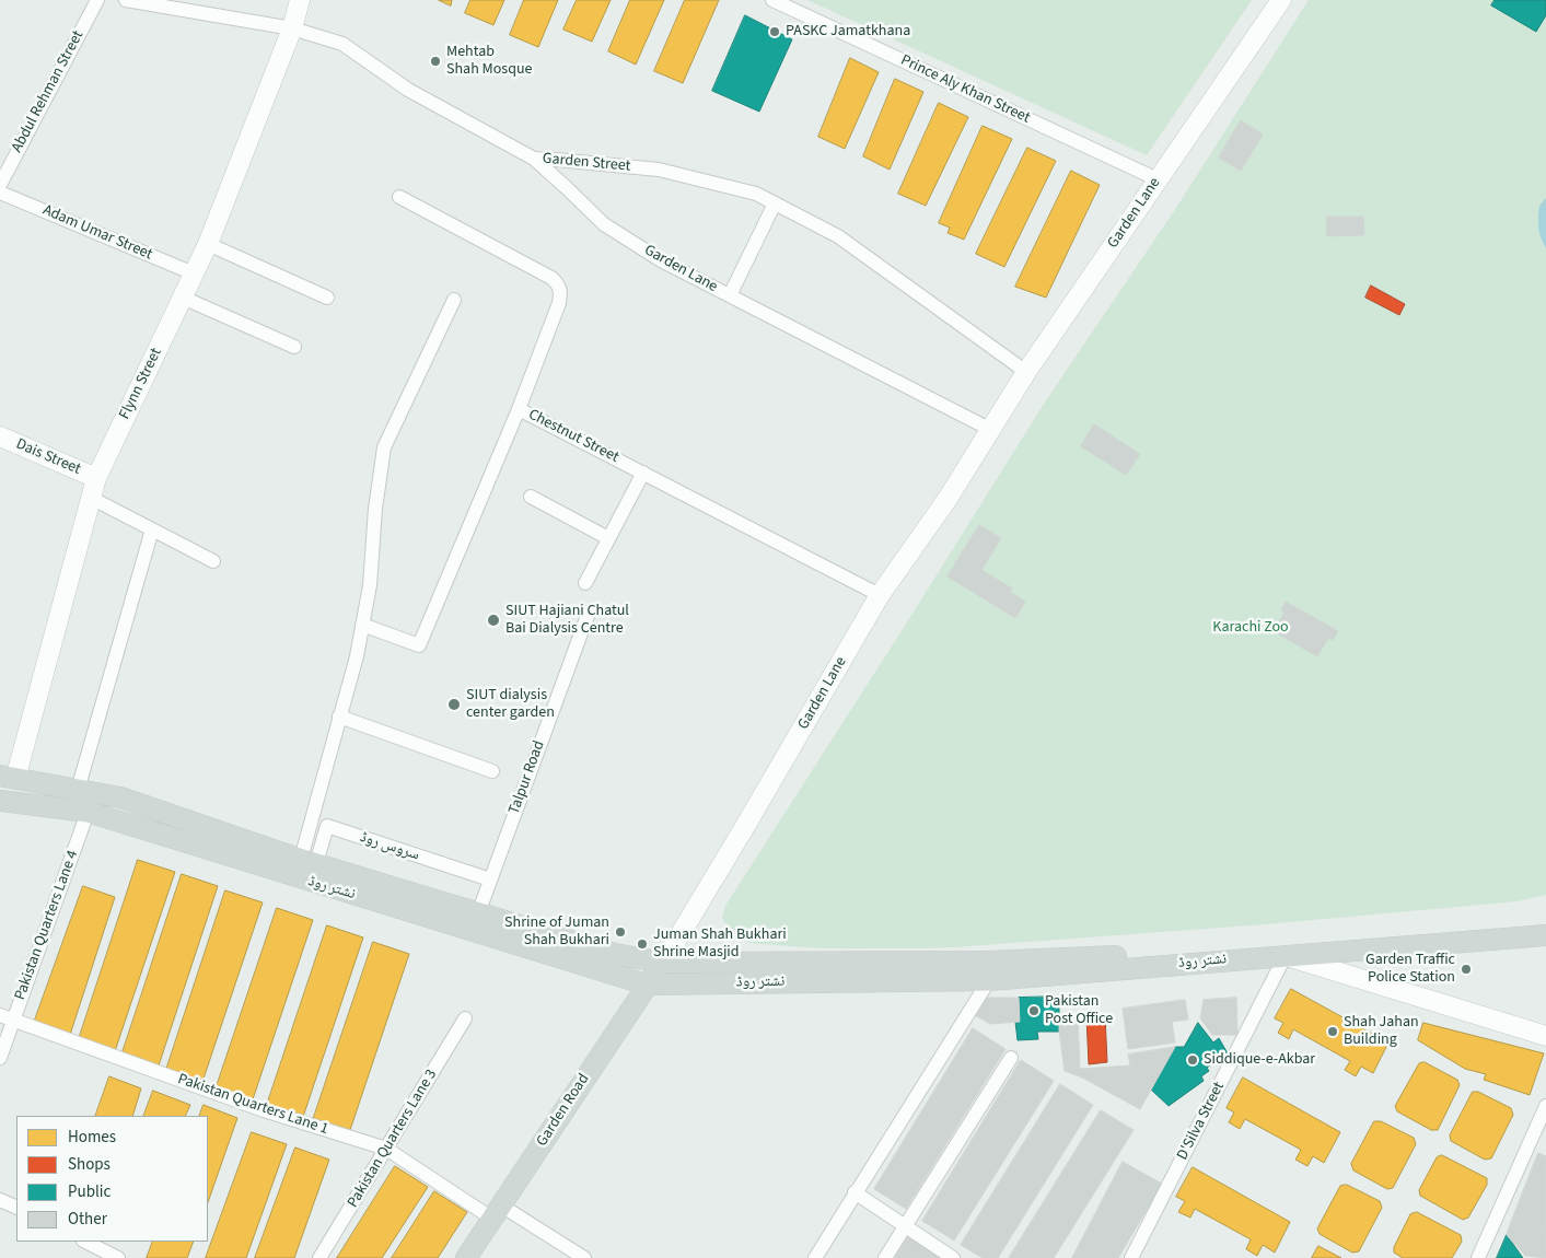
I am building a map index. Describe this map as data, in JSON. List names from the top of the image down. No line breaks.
{"streets":{"main road":["نشتر روڈ","Garden Road"],"street":["Prince Aly Khan Street","Abdul Rehman Street","Garden Street","Garden Lane","Adam Umar Street","Flynn Street","Chestnut Street","Dais Street","Talpur Road","سروس روڈ","Pakistan Quarters Lane 4","Pakistan Quarters Lane 1","D'Silva Street","Pakistan Quarters Lane 3"]},"crossings":[["Prince Aly Khan Street","Garden Lane"],["Garden Street","Garden Lane"],["Garden Street","Flynn Street"],["Garden Lane","Chestnut Street"],["Garden Lane","نشتر روڈ"],["Garden Lane","Garden Road"],["Adam Umar Street","Flynn Street"],["Flynn Street","Dais Street"],["Flynn Street","نشتر روڈ"],["Talpur Road","سروس روڈ"],["Talpur Road","نشتر روڈ"],["سروس روڈ","نشتر روڈ"],["نشتر روڈ","Pakistan Quarters Lane 4"],["نشتر روڈ","Garden Road"],["نشتر روڈ","D'Silva Street"],["Pakistan Quarters Lane 4","Pakistan Quarters Lane 1"],["Pakistan Quarters Lane 1","Garden Road"],["Pakistan Quarters Lane 1","Pakistan Quarters Lane 3"]],"parks":["Karachi Zoo"],"places":["PASKC Jamatkhana","Mehtab Shah Mosque","SIUT Hajiani Chatul Bai Dialysis Centre","SIUT dialysis center garden","Shrine of Juman Shah Bukhari","Juman Shah Bukhari Shrine Masjid","Garden Traffic Police Station","Pakistan Post Office","Shah Jahan Building","Siddique-e-Akbar"],"legend":["Homes","Shops","Public","Other"]}
